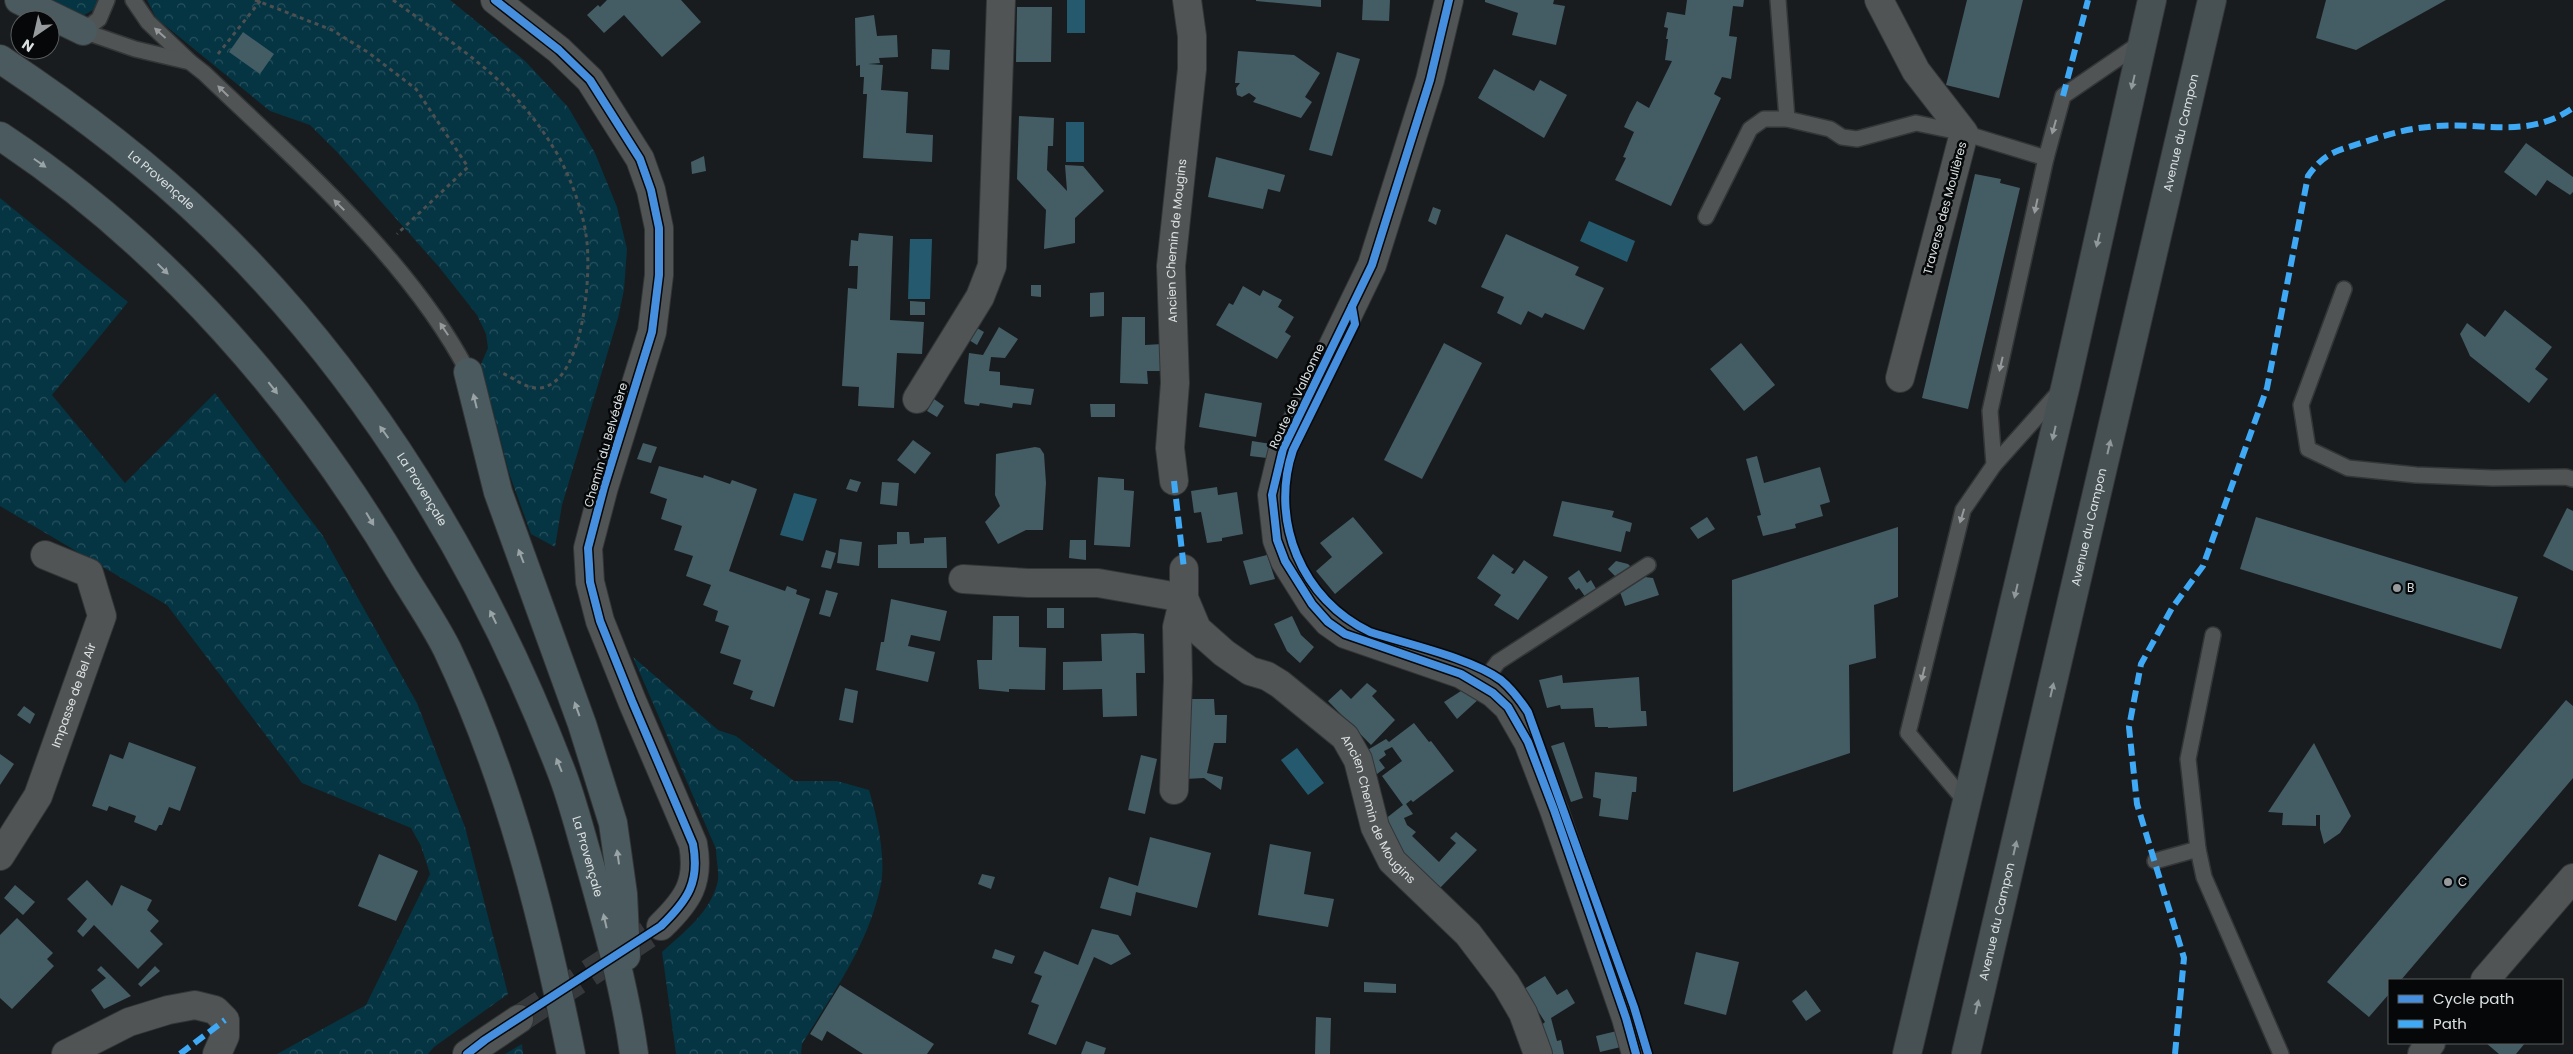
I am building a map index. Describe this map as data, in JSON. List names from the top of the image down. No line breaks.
{"streets":{"highway":["La Provençale"],"main road":["Avenue du Campon"],"street":["Traverse des Moulières","Ancien Chemin de Mougins","Route de Valbonne","Chemin du Belvédère","Impasse de Bel Air"]},"places":["B","C"],"legend":["Cycle path","Path"],"north":"bottom left"}
